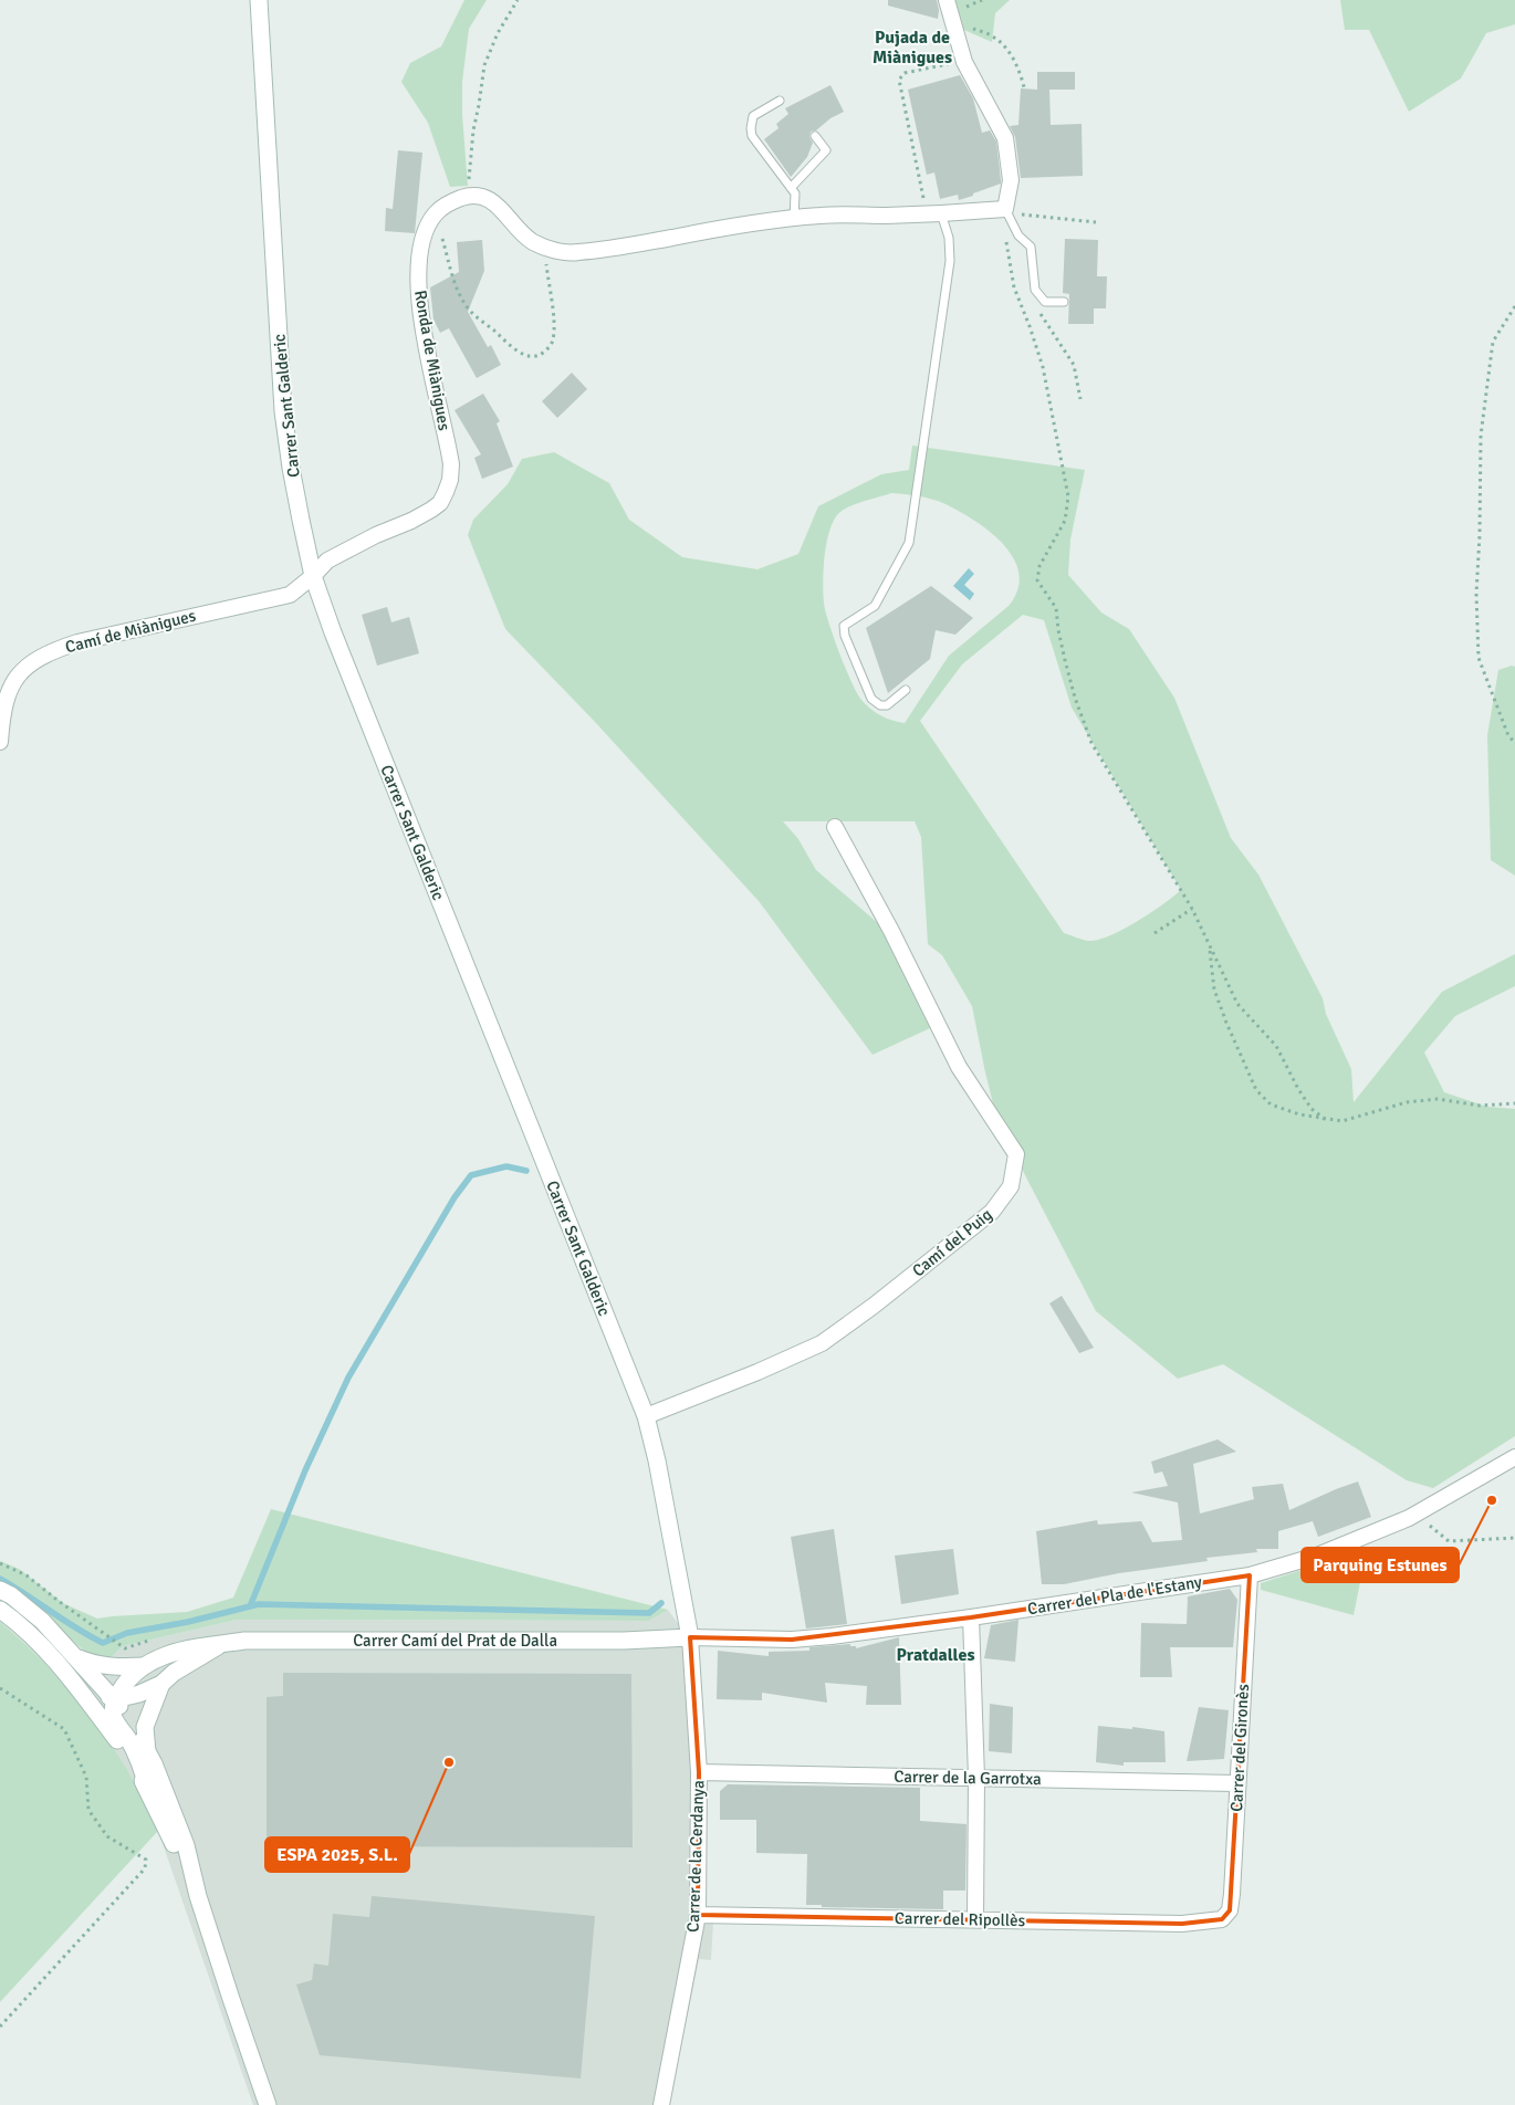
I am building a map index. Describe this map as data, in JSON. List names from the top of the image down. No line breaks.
{"streets":{"street":["Ronda de Miànigues","Carrer Sant Galderic","Camí de Miànigues","Camí del Puig","Carrer del Pla de l'Estany","Carrer Camí del Prat de Dalla","Carrer del Gironès","Carrer de la Garrotxa","Carrer de la Cerdanya","Carrer del Ripollès"]},"crossings":[["Ronda de Miànigues","Carrer Sant Galderic"],["Ronda de Miànigues","Camí de Miànigues"],["Carrer Sant Galderic","Camí de Miànigues"],["Carrer Sant Galderic","Camí del Puig"],["Carrer Sant Galderic","Carrer del Pla de l'Estany"],["Carrer Sant Galderic","Carrer Camí del Prat de Dalla"],["Carrer Sant Galderic","Carrer de la Cerdanya"],["Carrer del Pla de l'Estany","Carrer Camí del Prat de Dalla"],["Carrer del Pla de l'Estany","Carrer del Gironès"],["Carrer del Pla de l'Estany","Carrer de la Cerdanya"],["Carrer Camí del Prat de Dalla","Carrer de la Cerdanya"],["Carrer del Gironès","Carrer de la Garrotxa"],["Carrer del Gironès","Carrer del Ripollès"],["Carrer de la Garrotxa","Carrer de la Cerdanya"],["Carrer de la Cerdanya","Carrer del Ripollès"]],"districts":["Pujada de Miànigues","Pratdalles"],"places":["Parquing Estunes","ESPA 2025, S.L."]}
